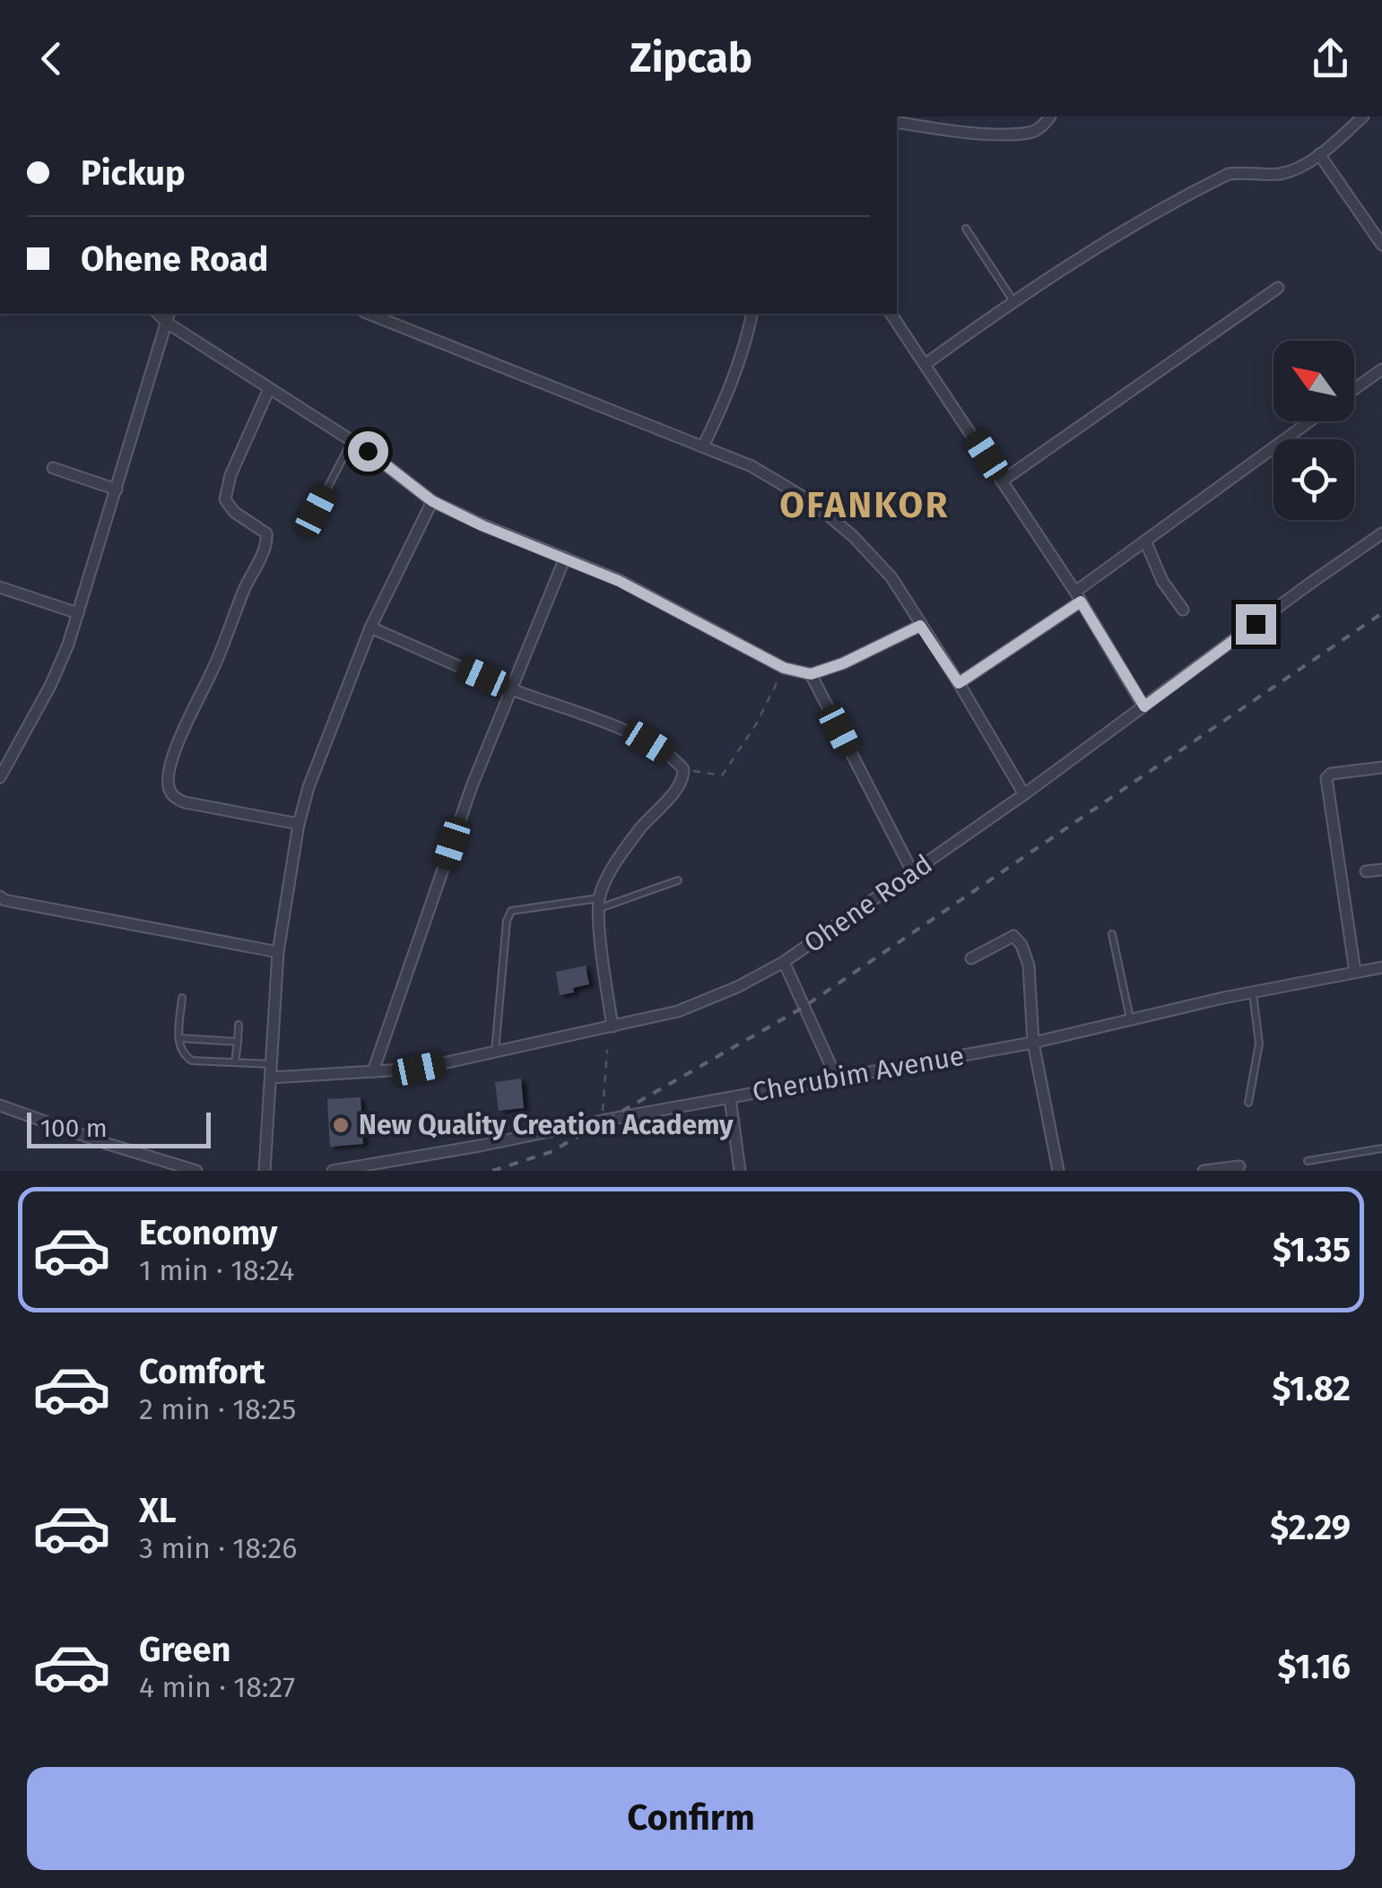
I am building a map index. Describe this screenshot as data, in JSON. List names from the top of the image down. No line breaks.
{"streets":{"street":["Ohene Road","Cherubim Avenue"]},"districts":["OFANKOR"],"places":["New Quality Creation Academy"],"scale_bar":"100 m","north":"top left","page":{"header":"Zipcab","banner":["Pickup","Ohene Road"],"scale":"100 m","list":[{"name":"Economy","note":"1 min · 18:24","value":"$1.35"},{"name":"Comfort","note":"2 min · 18:25","value":"$1.82"},{"name":"XL","note":"3 min · 18:26","value":"$2.29"},{"name":"Green","note":"4 min · 18:27","value":"$1.16"}],"buttons":"Confirm"}}
